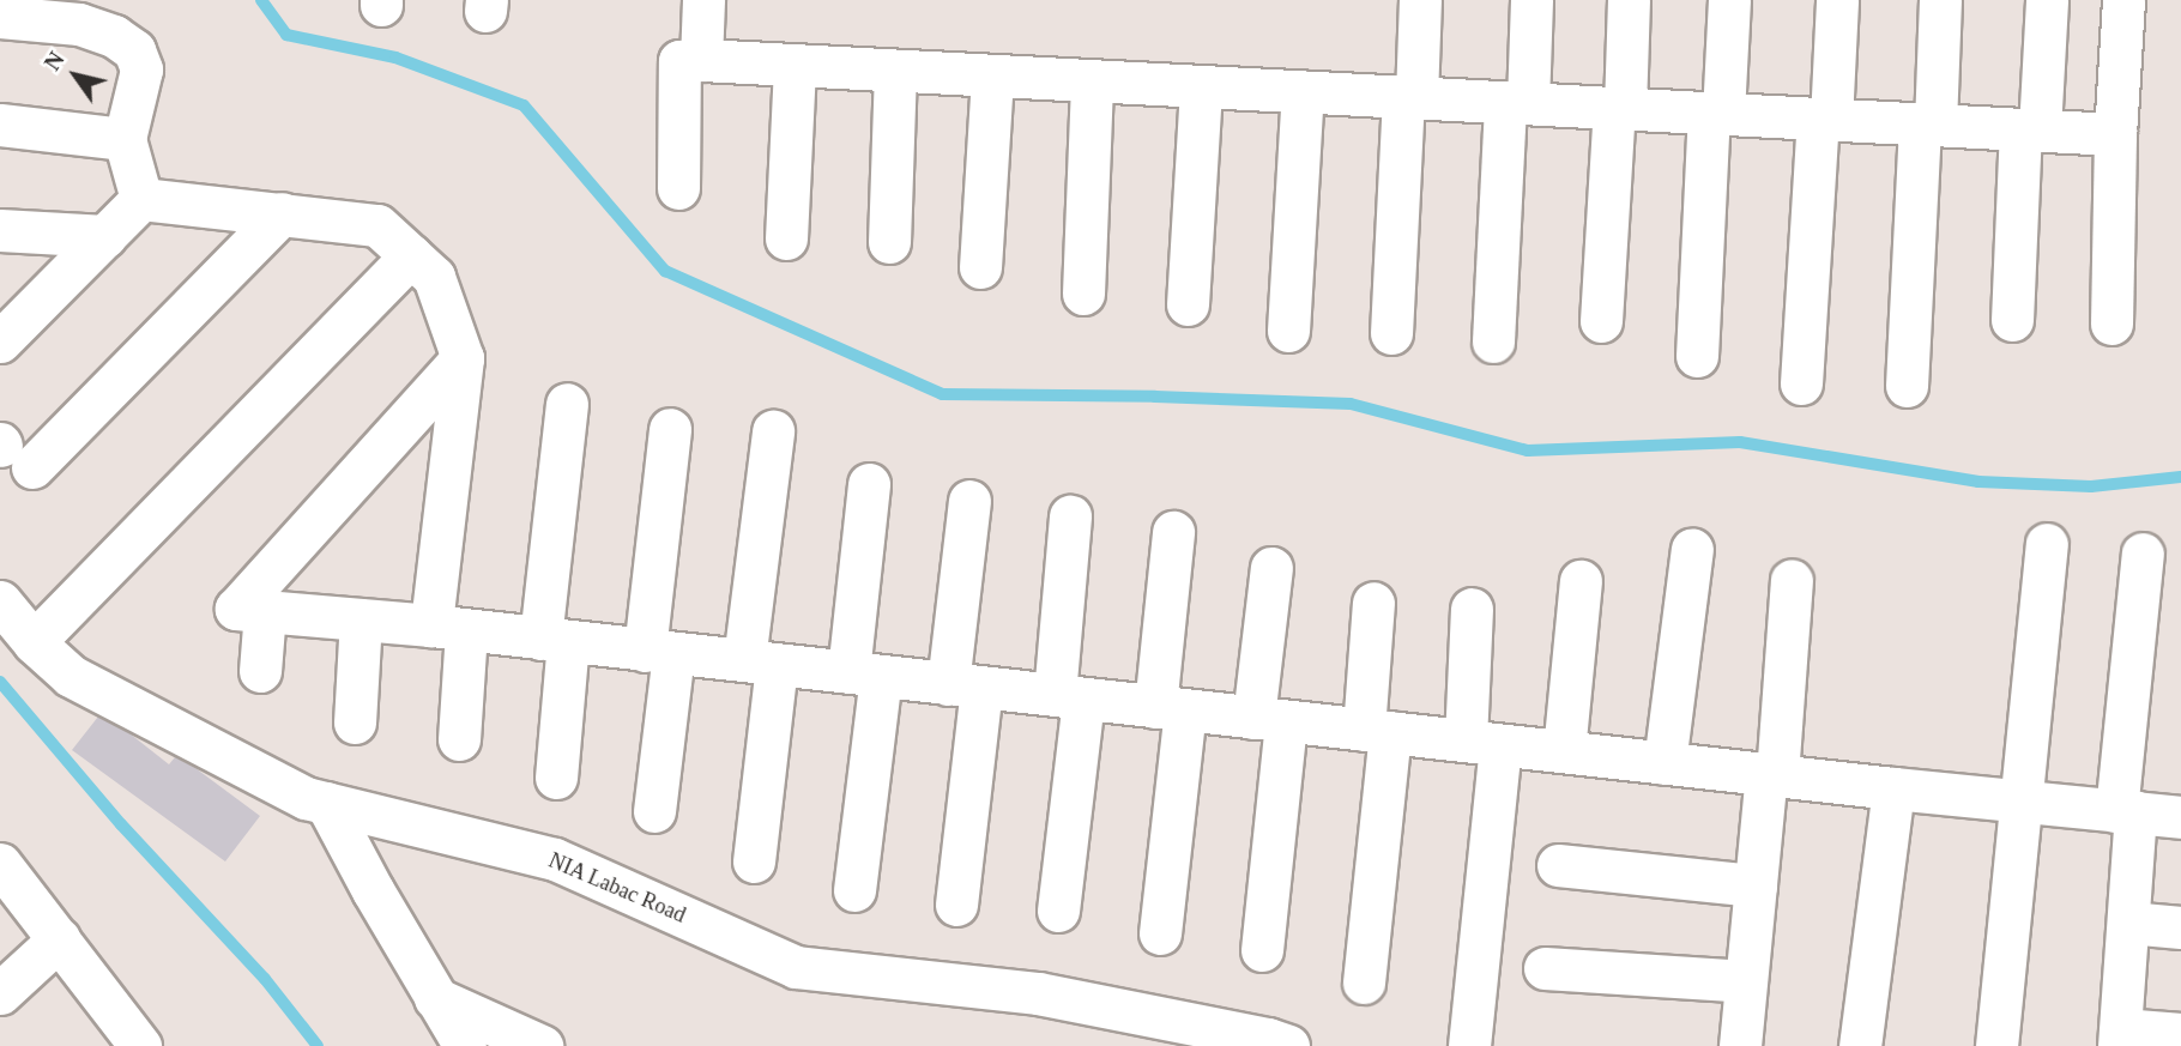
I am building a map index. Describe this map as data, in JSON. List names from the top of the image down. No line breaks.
{"streets":{"street":["NIA Labac Road"]},"north":"top left"}
